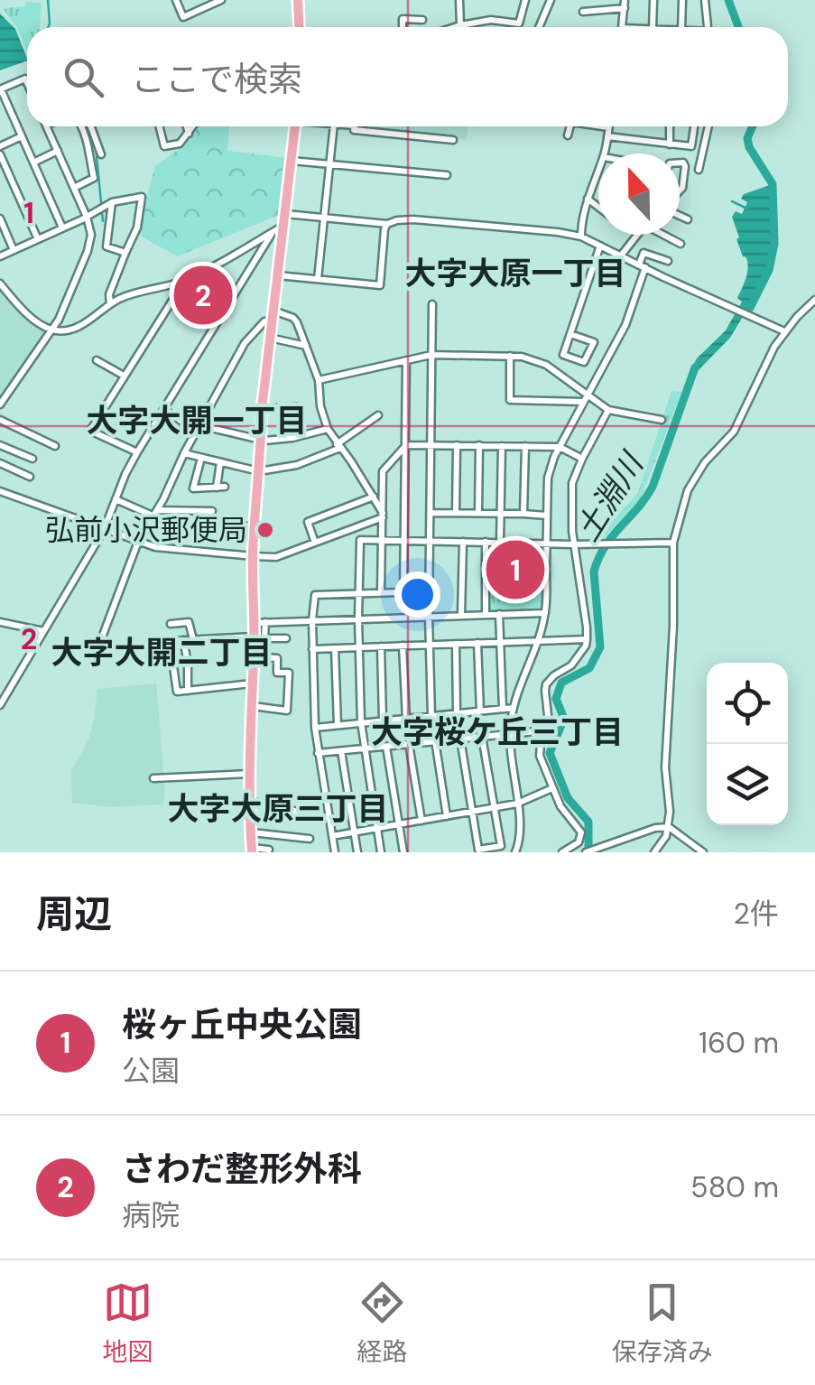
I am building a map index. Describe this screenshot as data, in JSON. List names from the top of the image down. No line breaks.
{"districts":["大字大原一丁目","大字大開一丁目","大字大開二丁目","大字桜ケ丘三丁目","大字大原三丁目"],"water":["土淵川"],"places":["弘前小沢郵便局"],"north":"top","page":{"search":"ここで検索","pins":["2","1"],"heading":["周辺","2件"],"list":[{"mark":"1","name":"桜ヶ丘中央公園","note":"公園","value":"160 m"},{"mark":"2","name":"さわだ整形外科","note":"病院","value":"580 m"}],"nav":["地図","経路","保存済み"]},"grid":{"rows":["1","2"]}}
